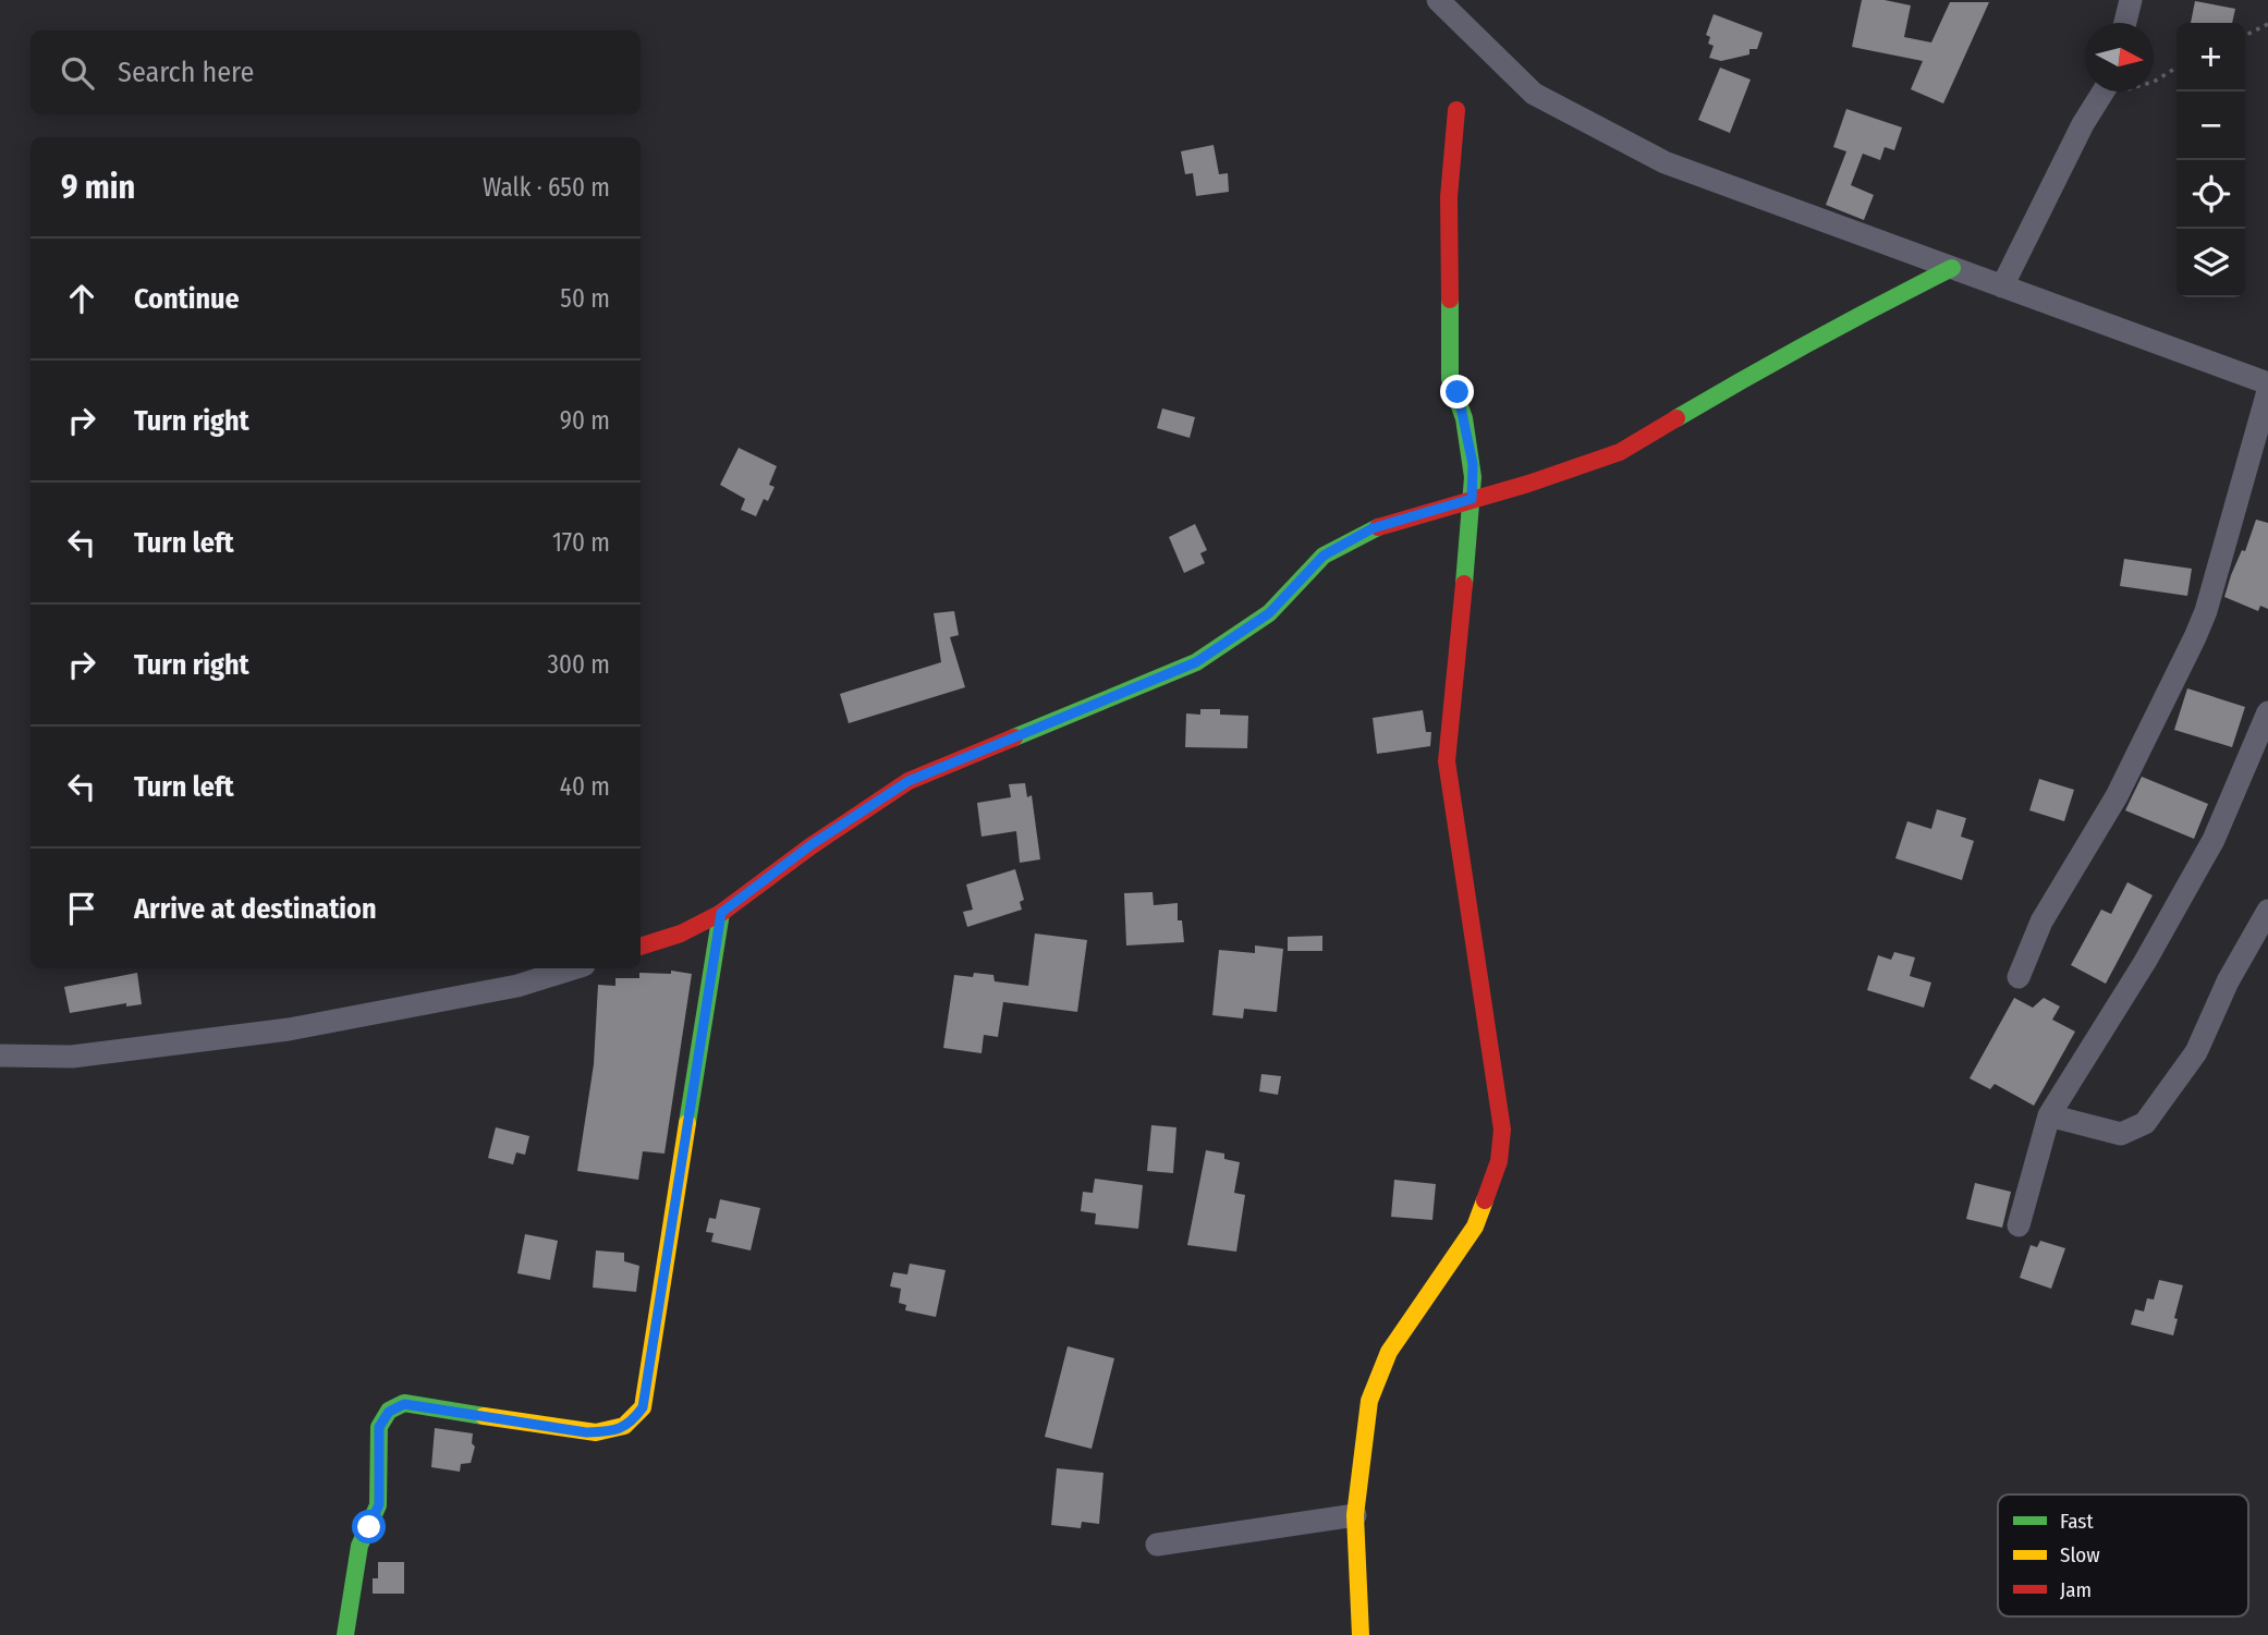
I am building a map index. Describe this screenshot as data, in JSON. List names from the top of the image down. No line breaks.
{"legend":["Fast","Slow","Jam"],"north":"right","page":{"map_buttons":["+","−"],"search":"Search here","heading":["9 min","Walk · 650 m"],"list":[["Continue","50 m"],["Turn right","90 m"],["Turn left","170 m"],["Turn right","300 m"],["Turn left","40 m"],"Arrive at destination"]}}
